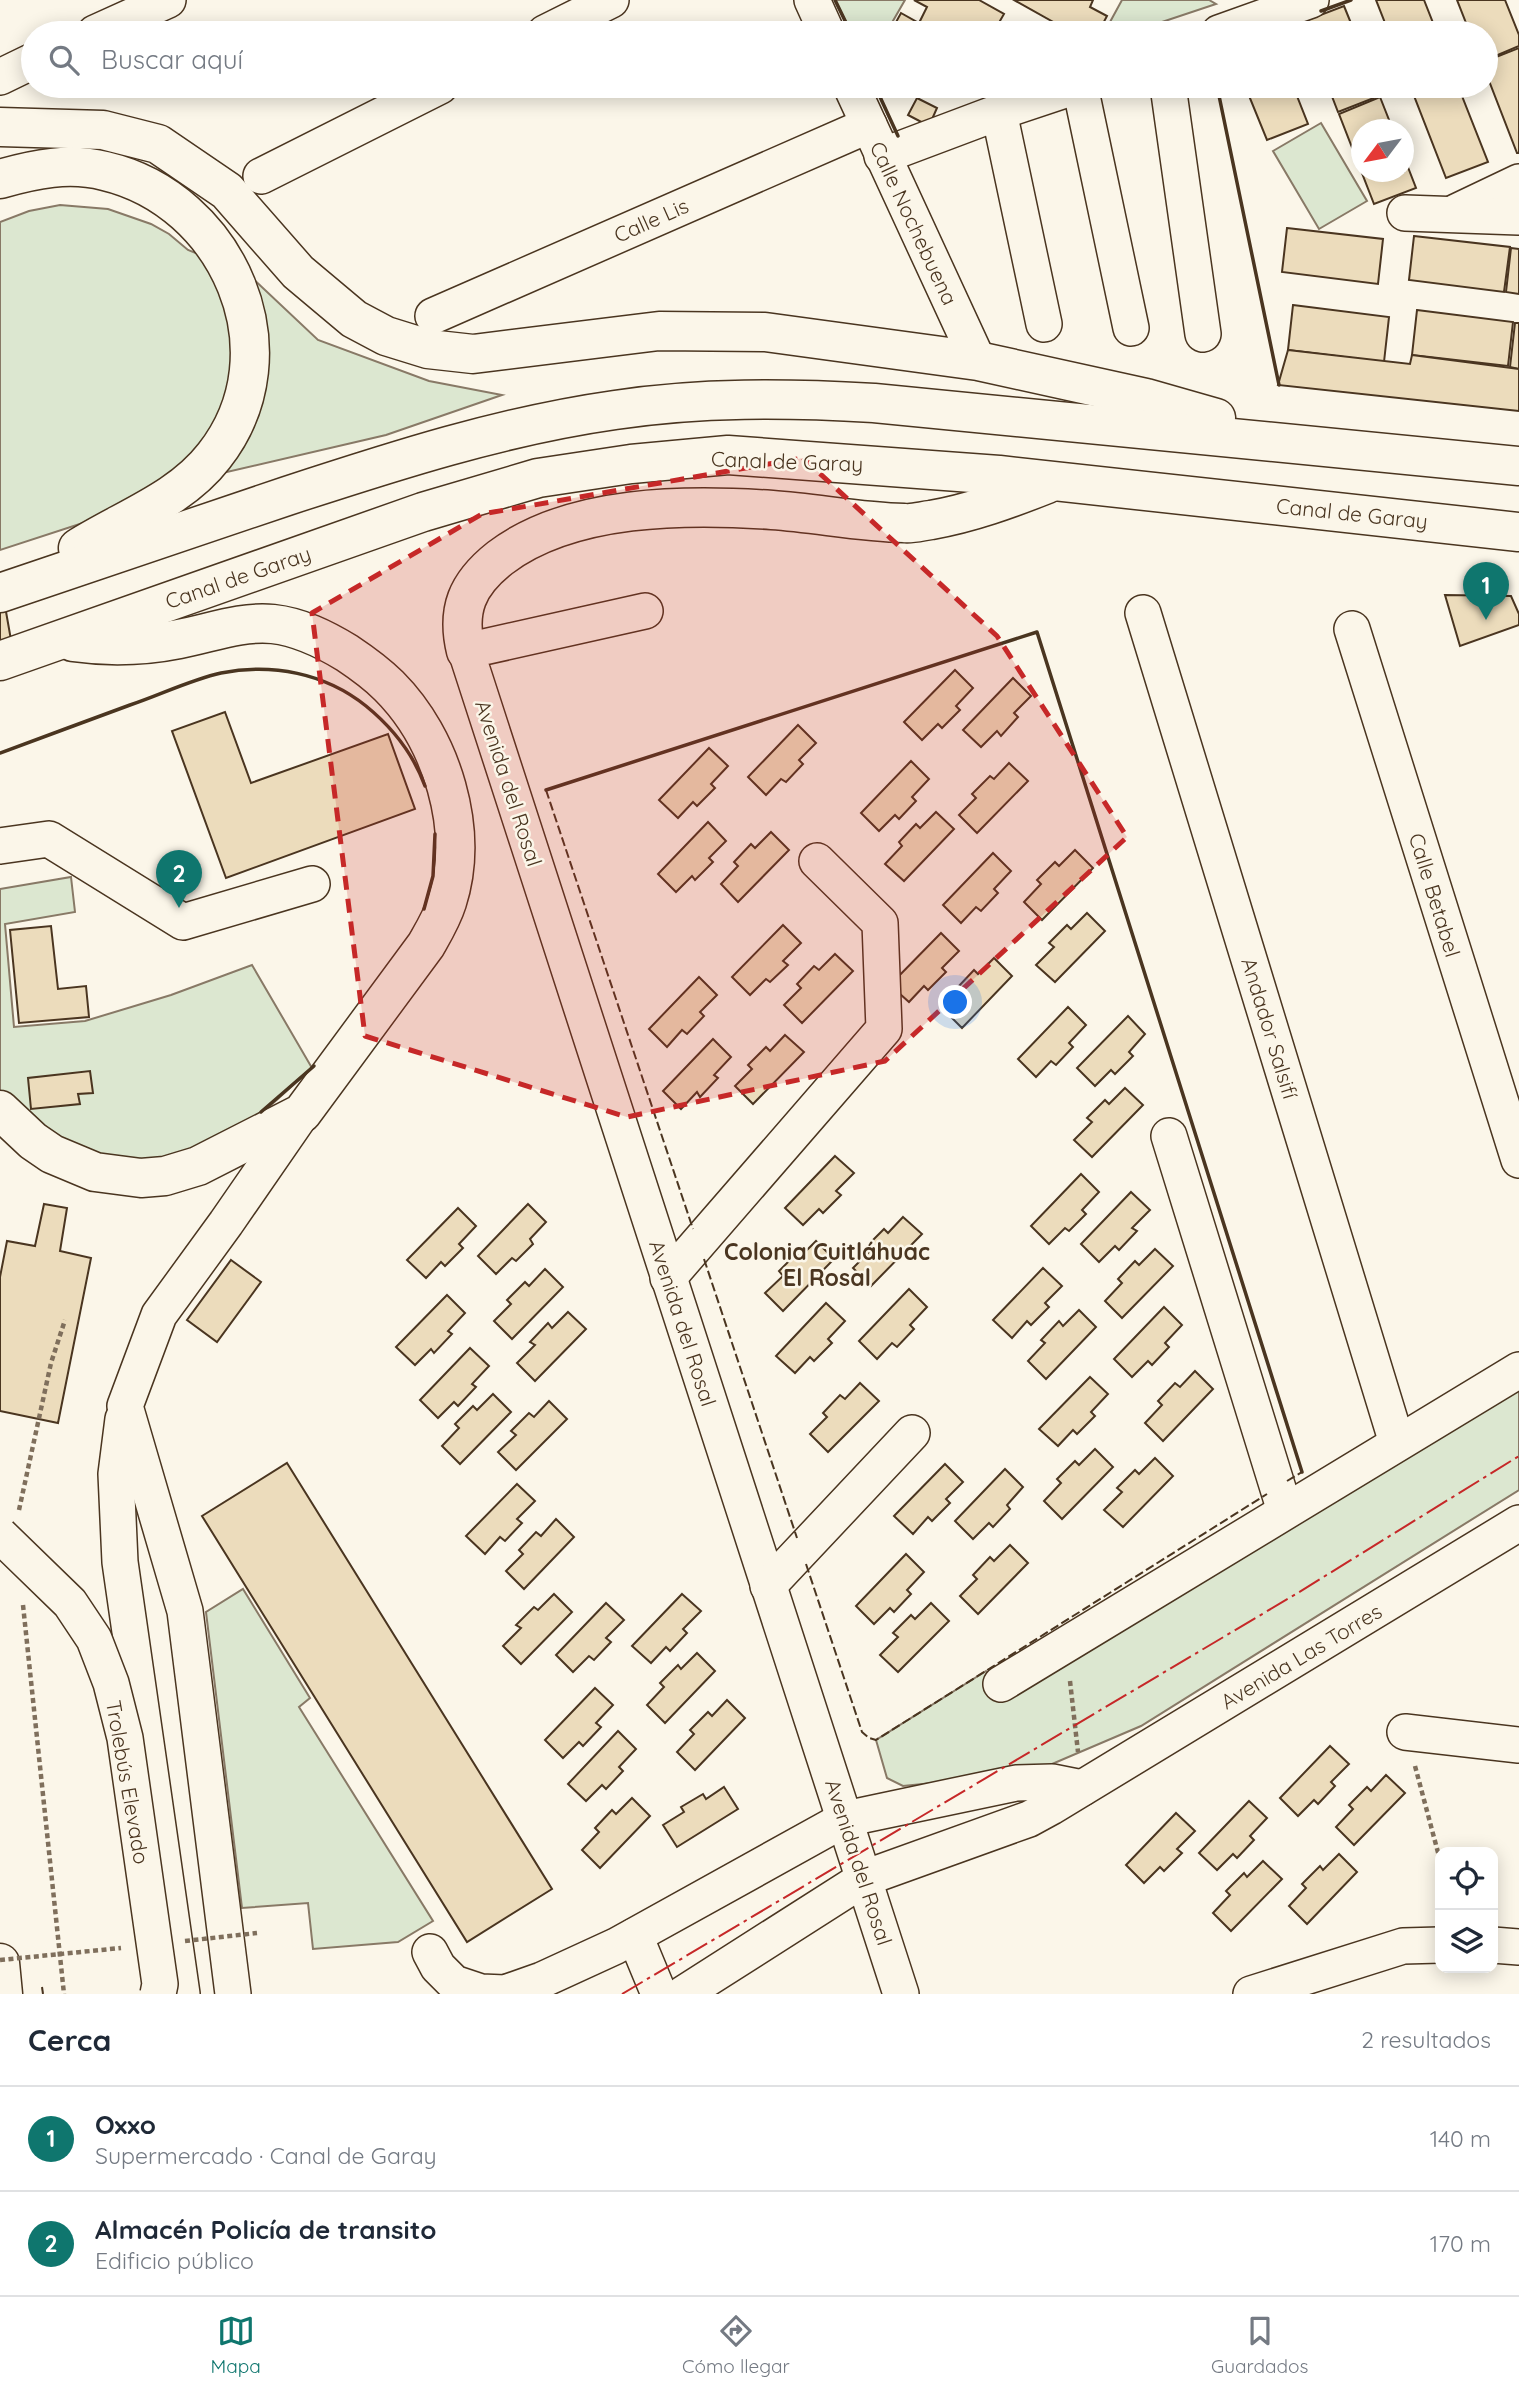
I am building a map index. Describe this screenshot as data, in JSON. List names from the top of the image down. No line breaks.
{"streets":{"main road":["Canal de Garay"],"street":["Calle Lis","Calle Nochebuena","Avenida del Rosal","Calle Betabel","Andador Salsifí","Avenida Las Torres","Trolebús Elevado"]},"crossings":[["Calle Lis","Calle Nochebuena"],["Avenida del Rosal","Avenida Las Torres"]],"districts":["Colonia Cuitláhuac El Rosal"],"north":"bottom left","page":{"search":"Buscar aquí","pins":["1","2"],"heading":["Cerca","2 resultados"],"list":[{"mark":"1","name":"Oxxo","note":"Supermercado · Canal de Garay","value":"140 m"},{"mark":"2","name":"Almacén Policía de transito","note":"Edificio público","value":"170 m"}],"nav":["Mapa","Cómo llegar","Guardados"]}}
